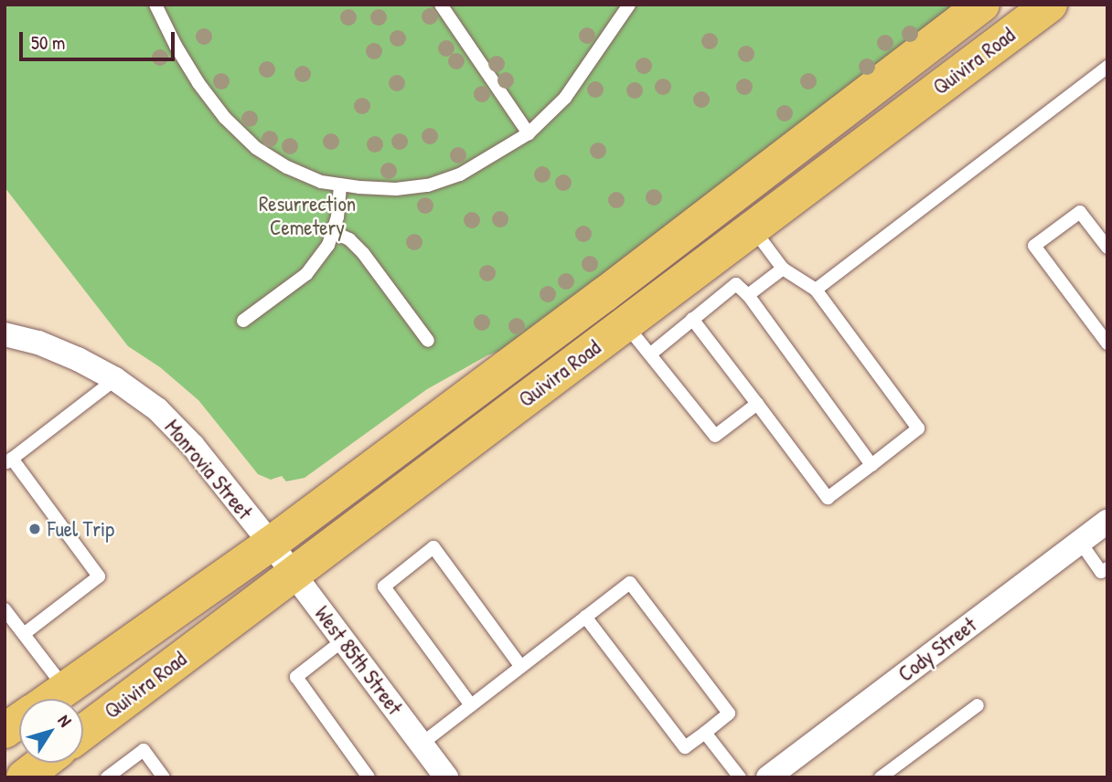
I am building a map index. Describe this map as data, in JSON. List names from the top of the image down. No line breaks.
{"streets":{"main road":["Quivira Road"],"street":["Monrovia Street","Cody Street","West 85th Street"]},"crossings":[["Quivira Road","Monrovia Street"],["Quivira Road","West 85th Street"],["Monrovia Street","West 85th Street"]],"parks":["Resurrection Cemetery"],"places":["Fuel Trip"],"scale_bar":"50 m","north":"top right"}
